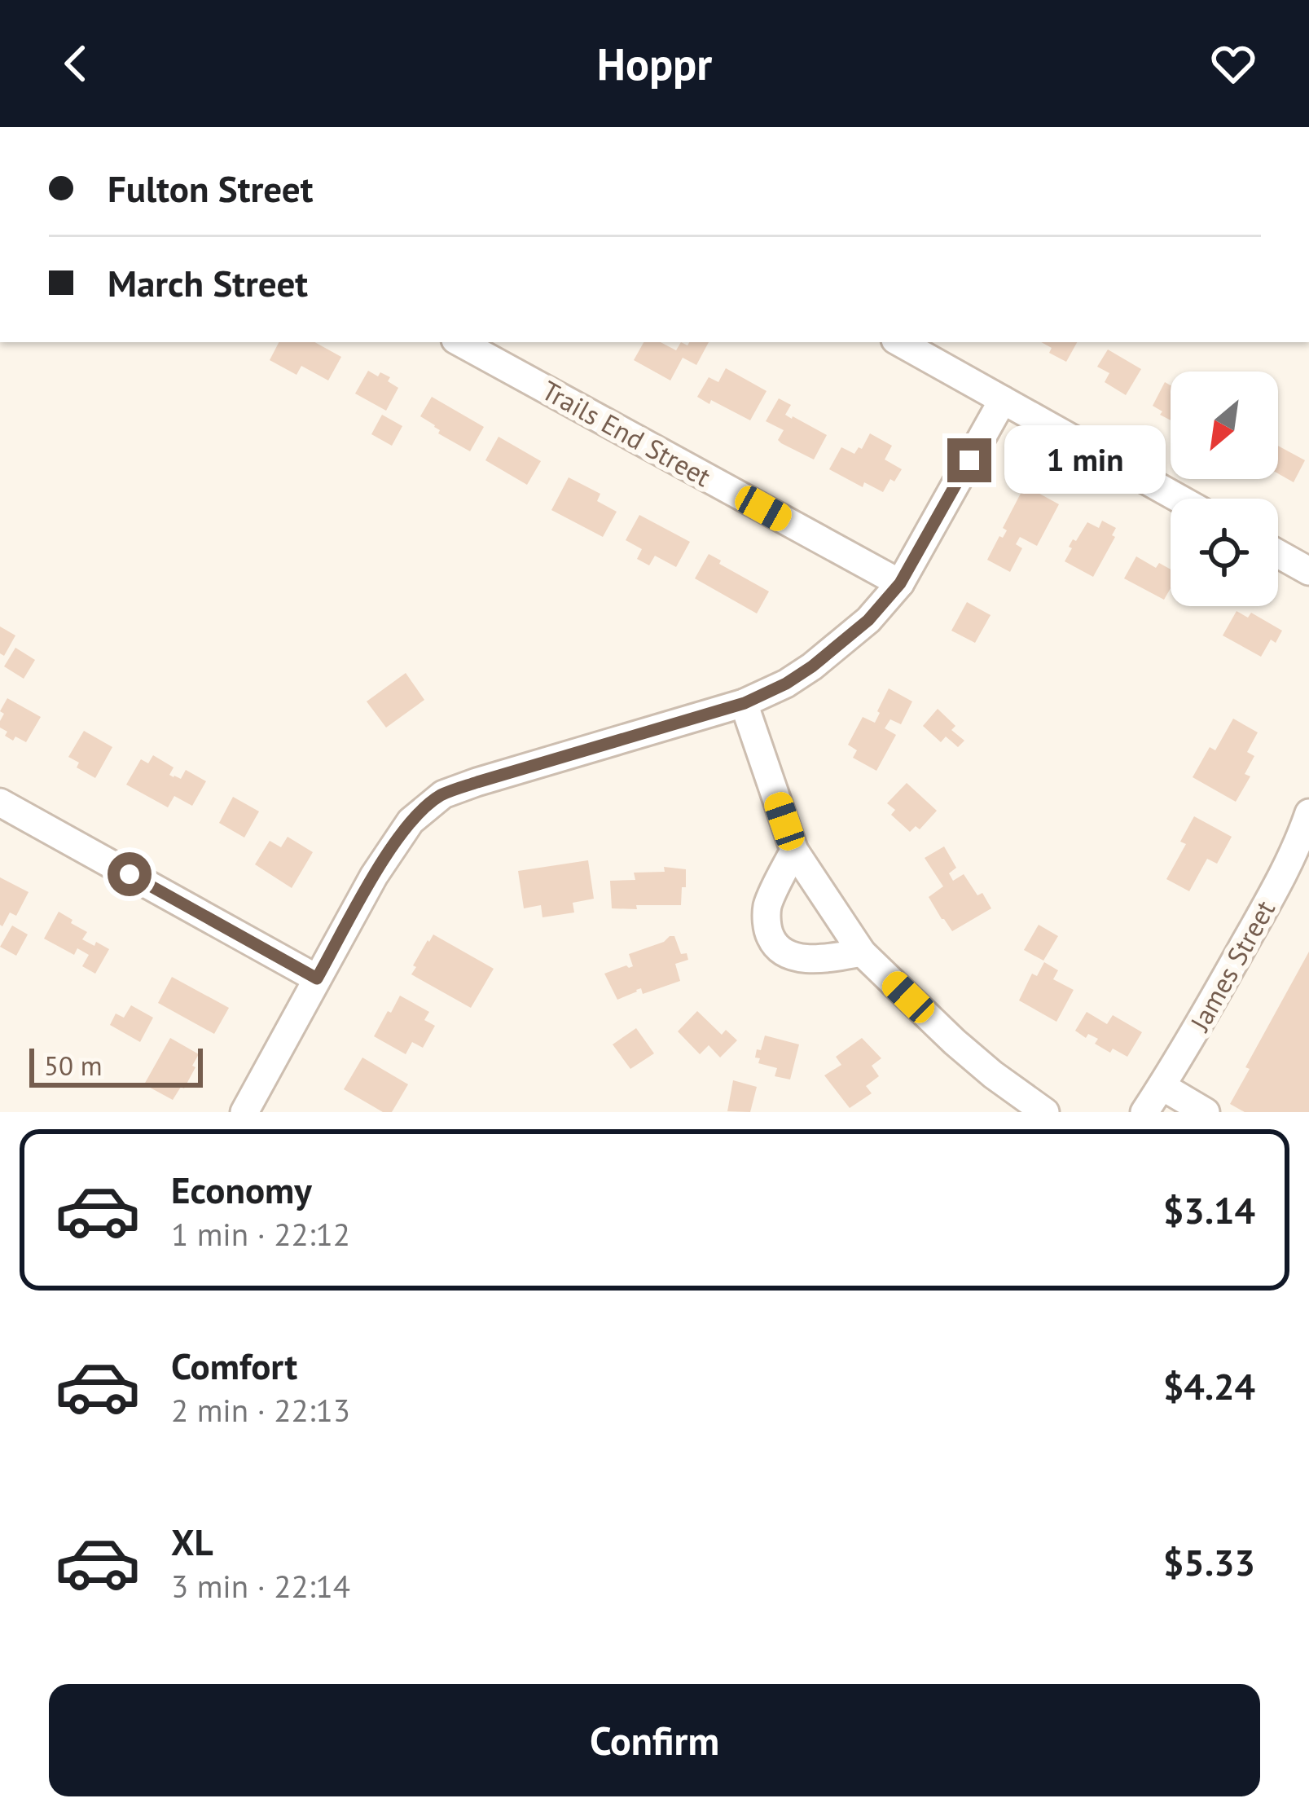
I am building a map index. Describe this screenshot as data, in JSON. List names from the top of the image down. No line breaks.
{"streets":{"street":["Trails End Street","James Street"]},"scale_bar":"50 m","north":"bottom left","page":{"header":"Hoppr","banner":["Fulton Street","March Street"],"bubble":"1 min","scale":"50 m","list":[{"name":"Economy","note":"1 min · 22:12","value":"$3.14"},{"name":"Comfort","note":"2 min · 22:13","value":"$4.24"},{"name":"XL","note":"3 min · 22:14","value":"$5.33"}],"buttons":"Confirm"}}
